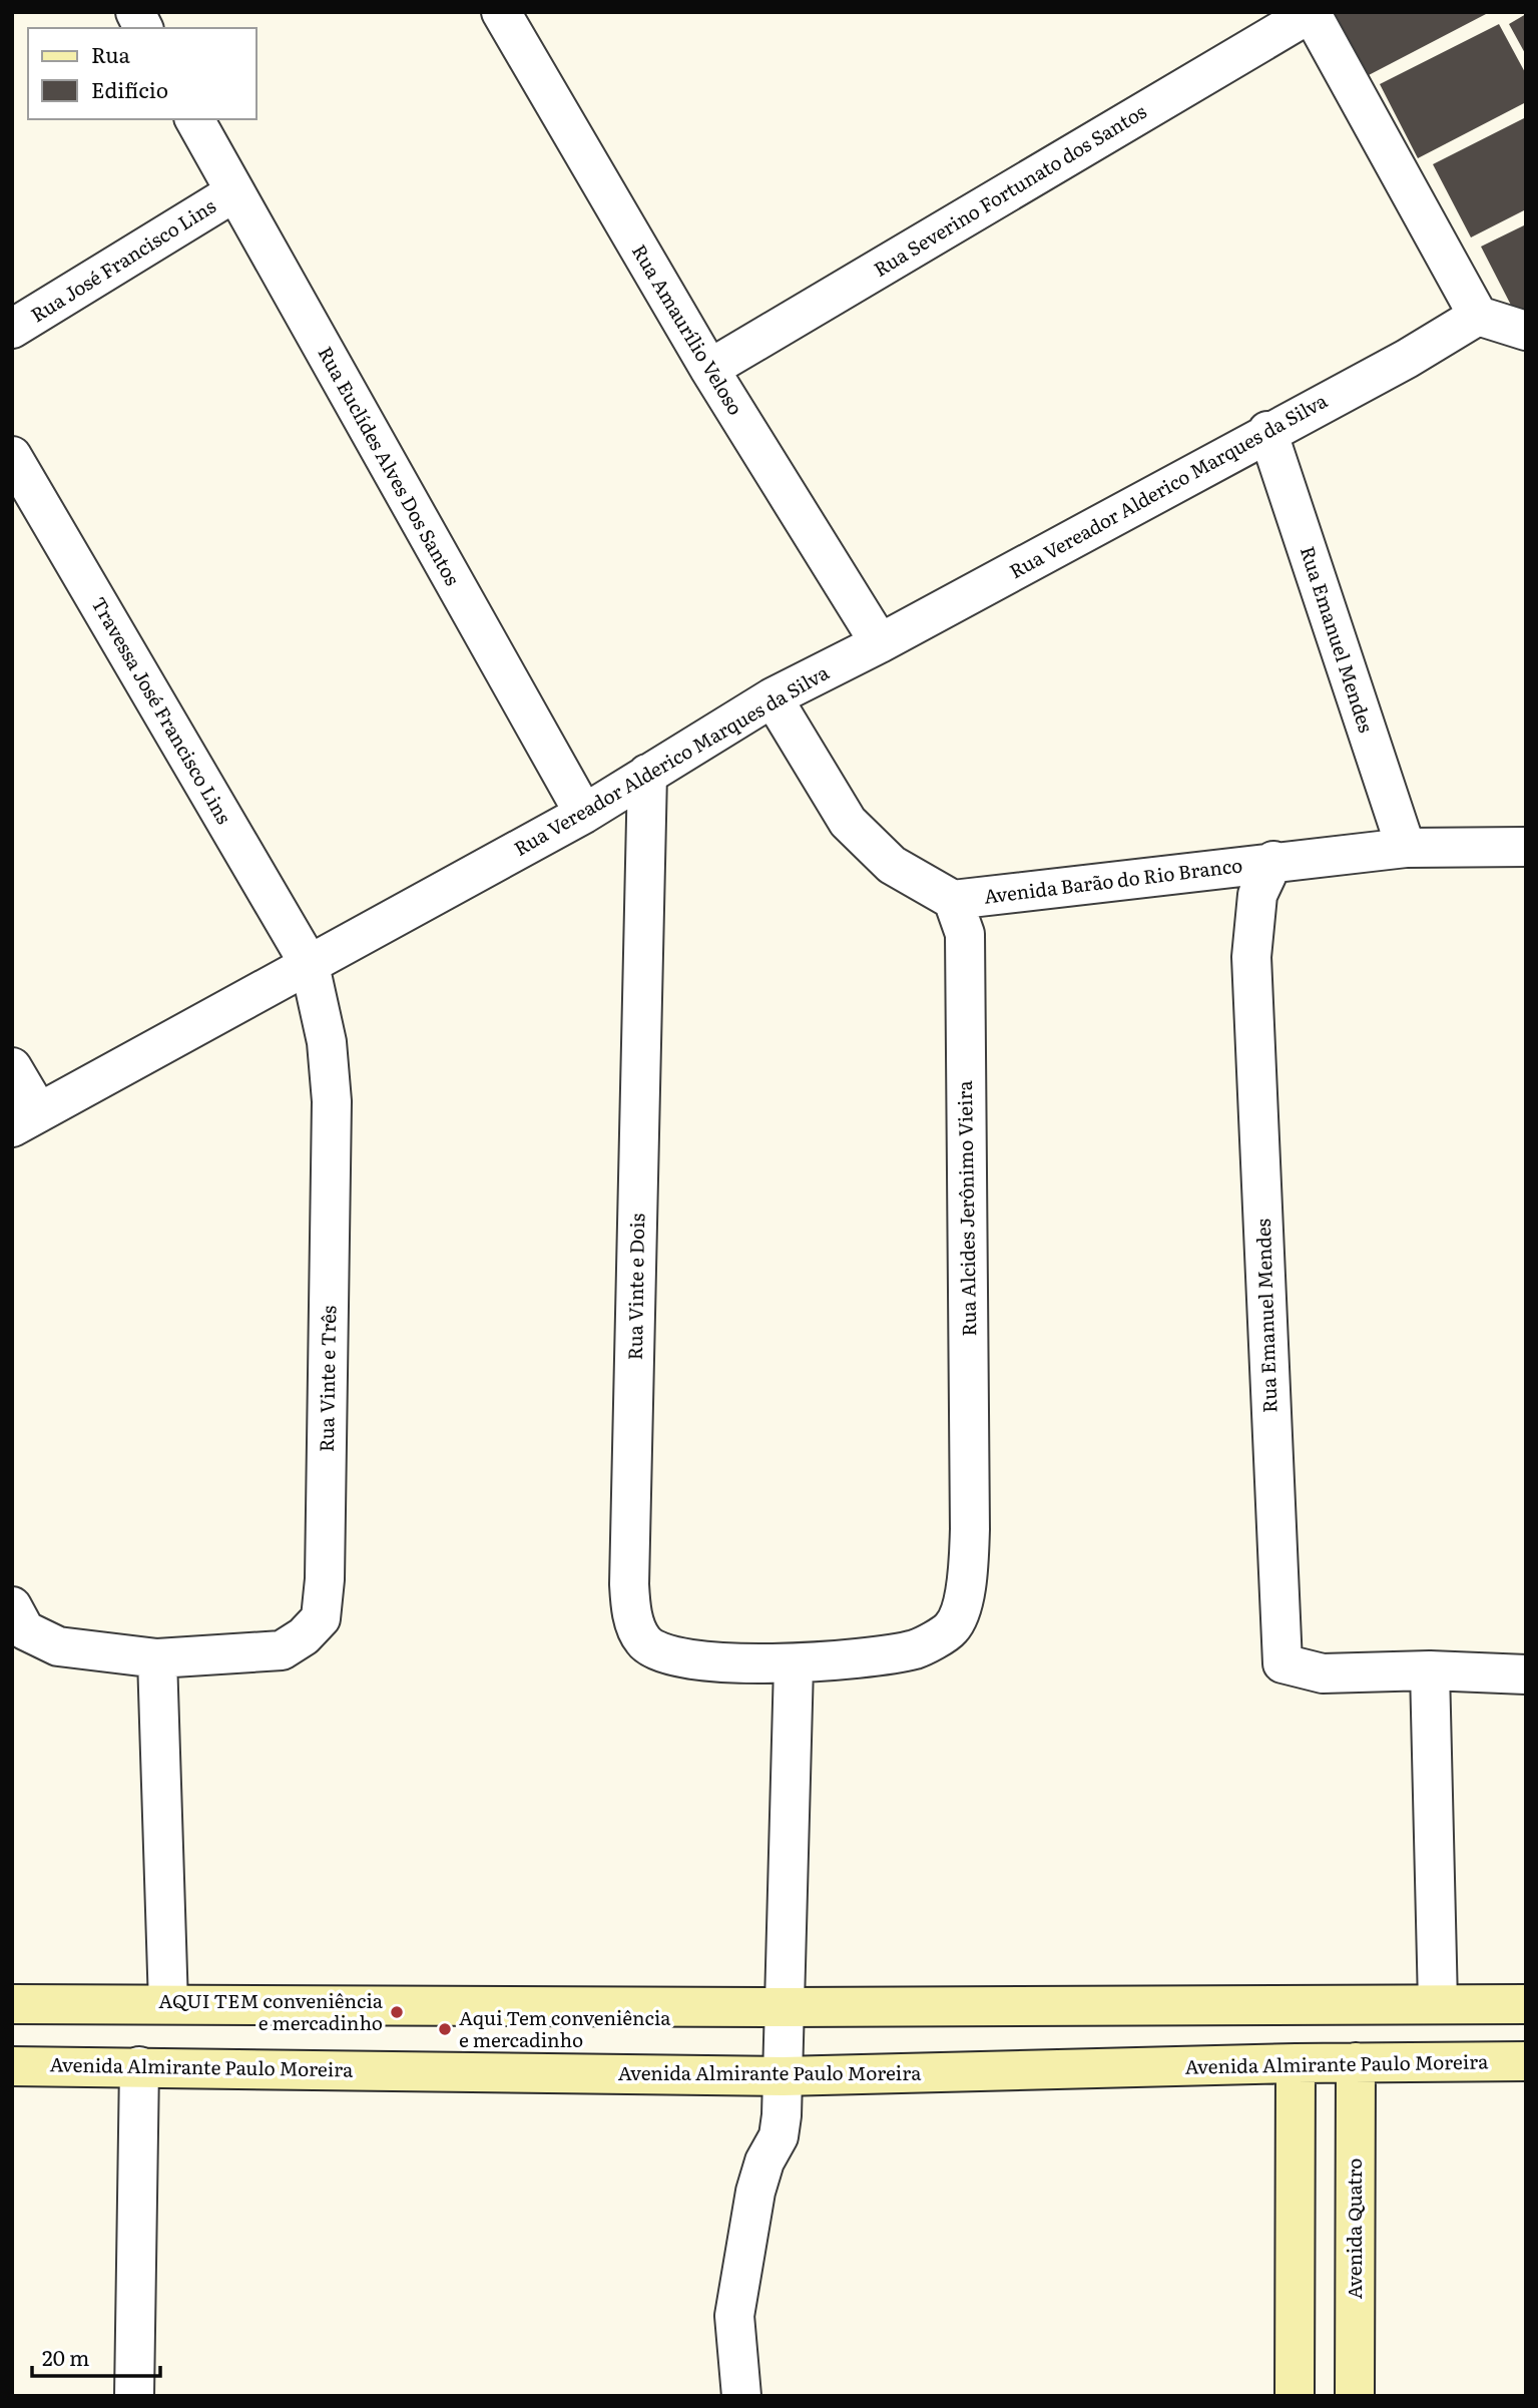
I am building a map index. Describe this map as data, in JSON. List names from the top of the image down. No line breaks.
{"streets":{"main road":["Avenida Almirante Paulo Moreira","Avenida Quatro"],"street":["Rua Severino Fortunato dos Santos","Rua José Francisco Lins","Rua Amaurílio Veloso","Rua Euclídes Alves Dos Santos","Rua Vereador Alderico Marques da Silva","Rua Emanuel Mendes","Travessa José Francisco Lins","Avenida Barão do Rio Branco","Rua Alcides Jerônimo Vieira","Rua Vinte e Dois","Rua Vinte e Três"]},"crossings":[["Rua Severino Fortunato dos Santos","Rua Amaurílio Veloso"],["Rua José Francisco Lins","Rua Euclídes Alves Dos Santos"],["Rua Amaurílio Veloso","Rua Vereador Alderico Marques da Silva"],["Rua Euclídes Alves Dos Santos","Rua Vereador Alderico Marques da Silva"],["Rua Vereador Alderico Marques da Silva","Rua Emanuel Mendes"],["Rua Vereador Alderico Marques da Silva","Travessa José Francisco Lins"],["Rua Vereador Alderico Marques da Silva","Rua Vinte e Dois"],["Rua Vereador Alderico Marques da Silva","Rua Vinte e Três"],["Rua Emanuel Mendes","Avenida Barão do Rio Branco"],["Travessa José Francisco Lins","Rua Vinte e Três"],["Avenida Barão do Rio Branco","Rua Alcides Jerônimo Vieira"],["Rua Alcides Jerônimo Vieira","Rua Vinte e Dois"],["Avenida Almirante Paulo Moreira","Avenida Quatro"]],"places":["AQUI TEM conveniência e mercadinho","Aqui Tem conveniência e mercadinho"],"legend":["Rua","Edifício"],"scale_bar":"20 m"}
